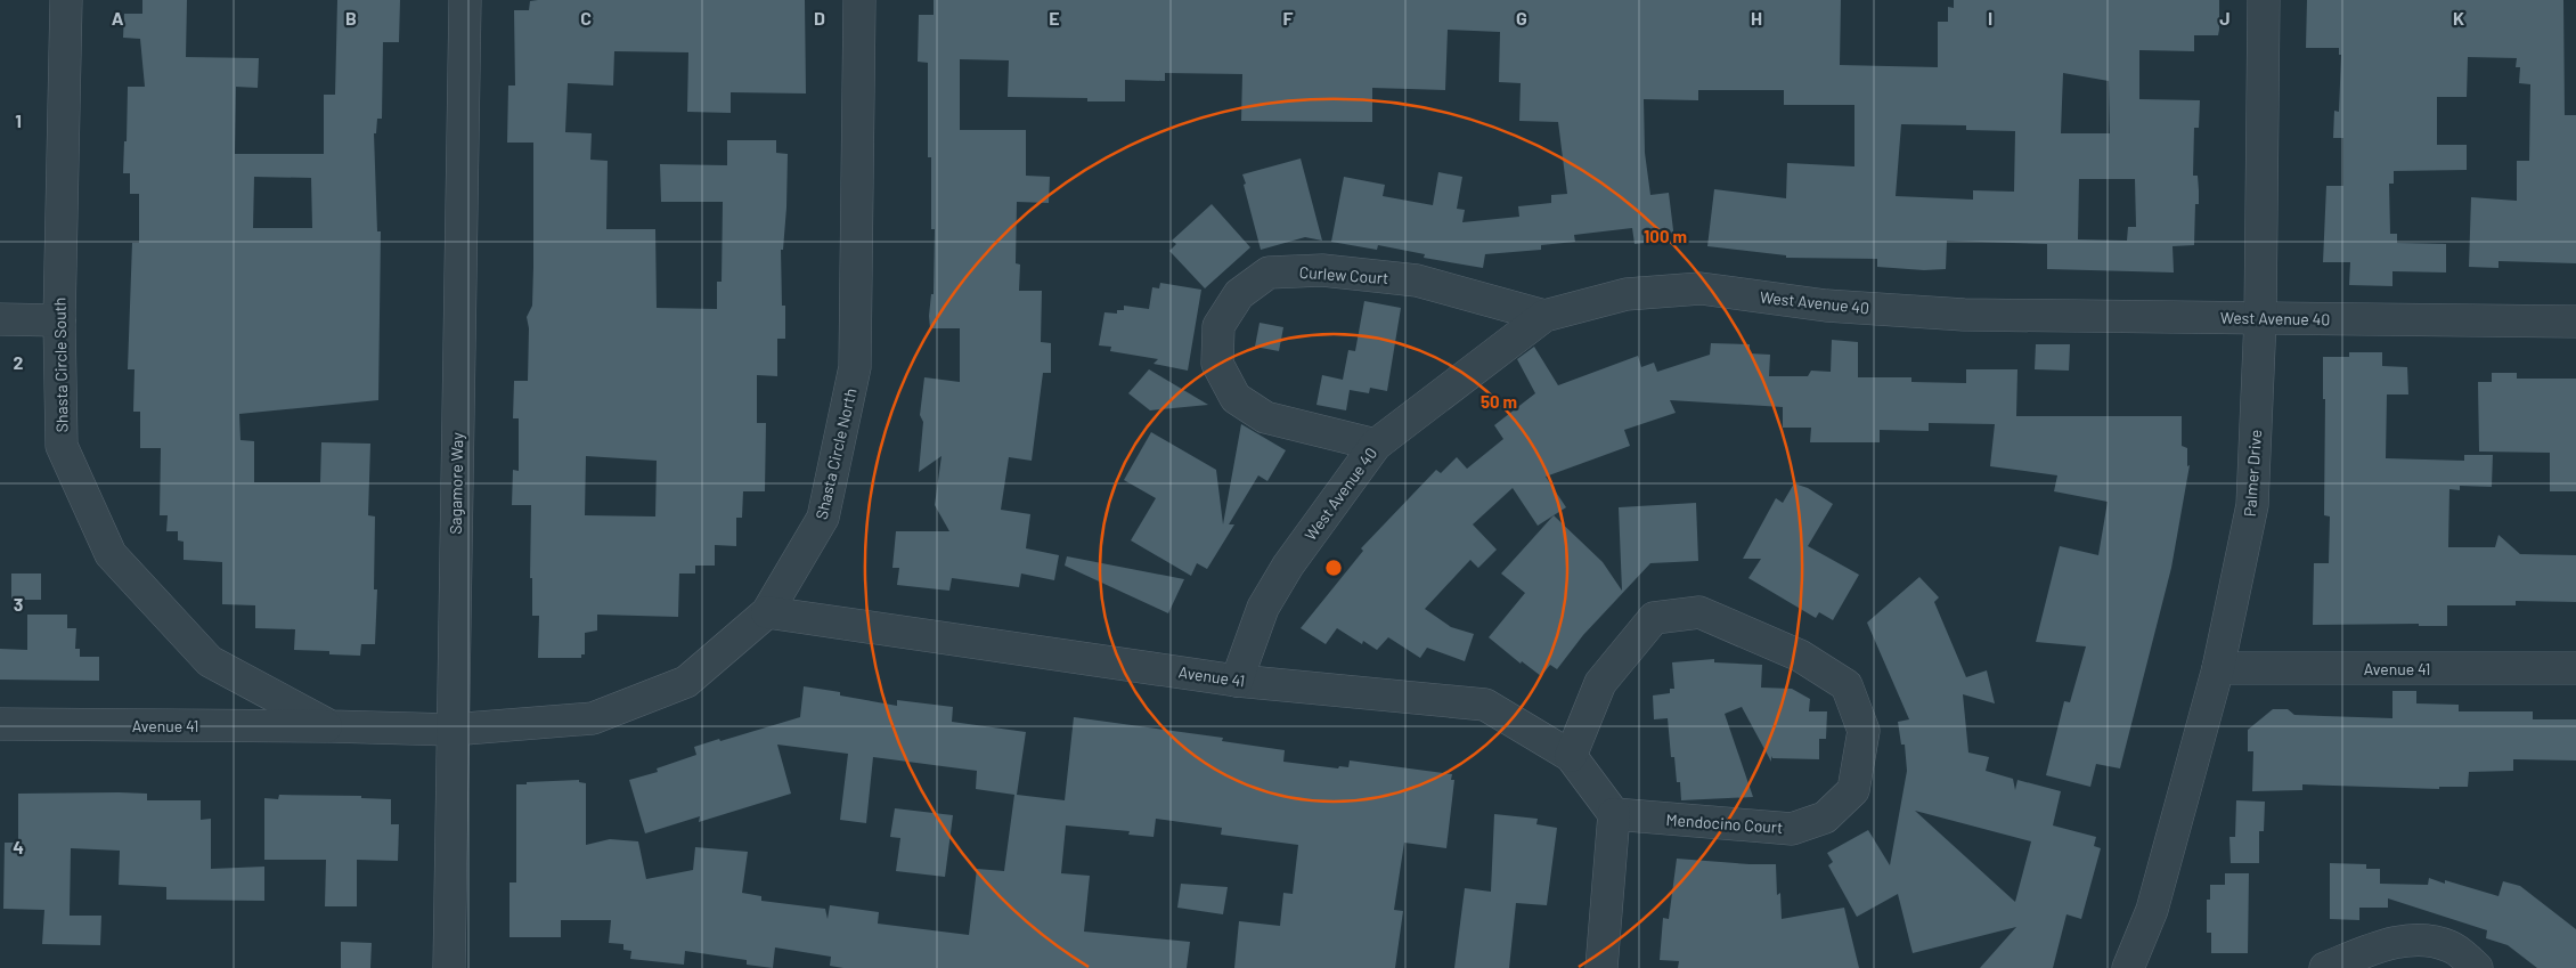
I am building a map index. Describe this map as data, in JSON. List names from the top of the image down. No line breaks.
{"streets":{"street":["Curlew Court","West Avenue 40","Shasta Circle South","Shasta Circle North","Palmer Drive","Sagamore Way","Avenue 41","Mendocino Court"]},"crossings":[["Curlew Court","West Avenue 40"],["West Avenue 40","Palmer Drive"],["West Avenue 40","Avenue 41"],["Shasta Circle South","Shasta Circle North"],["Shasta Circle South","Sagamore Way"],["Shasta Circle South","Avenue 41"],["Shasta Circle North","Sagamore Way"],["Shasta Circle North","Avenue 41"],["Palmer Drive","Avenue 41"],["Avenue 41","Mendocino Court"]],"grid":{"columns":["A","B","C","D","E","F","G","H","I","J","K"],"rows":["1","2","3","4"]},"rings":["100 m","50 m"]}
